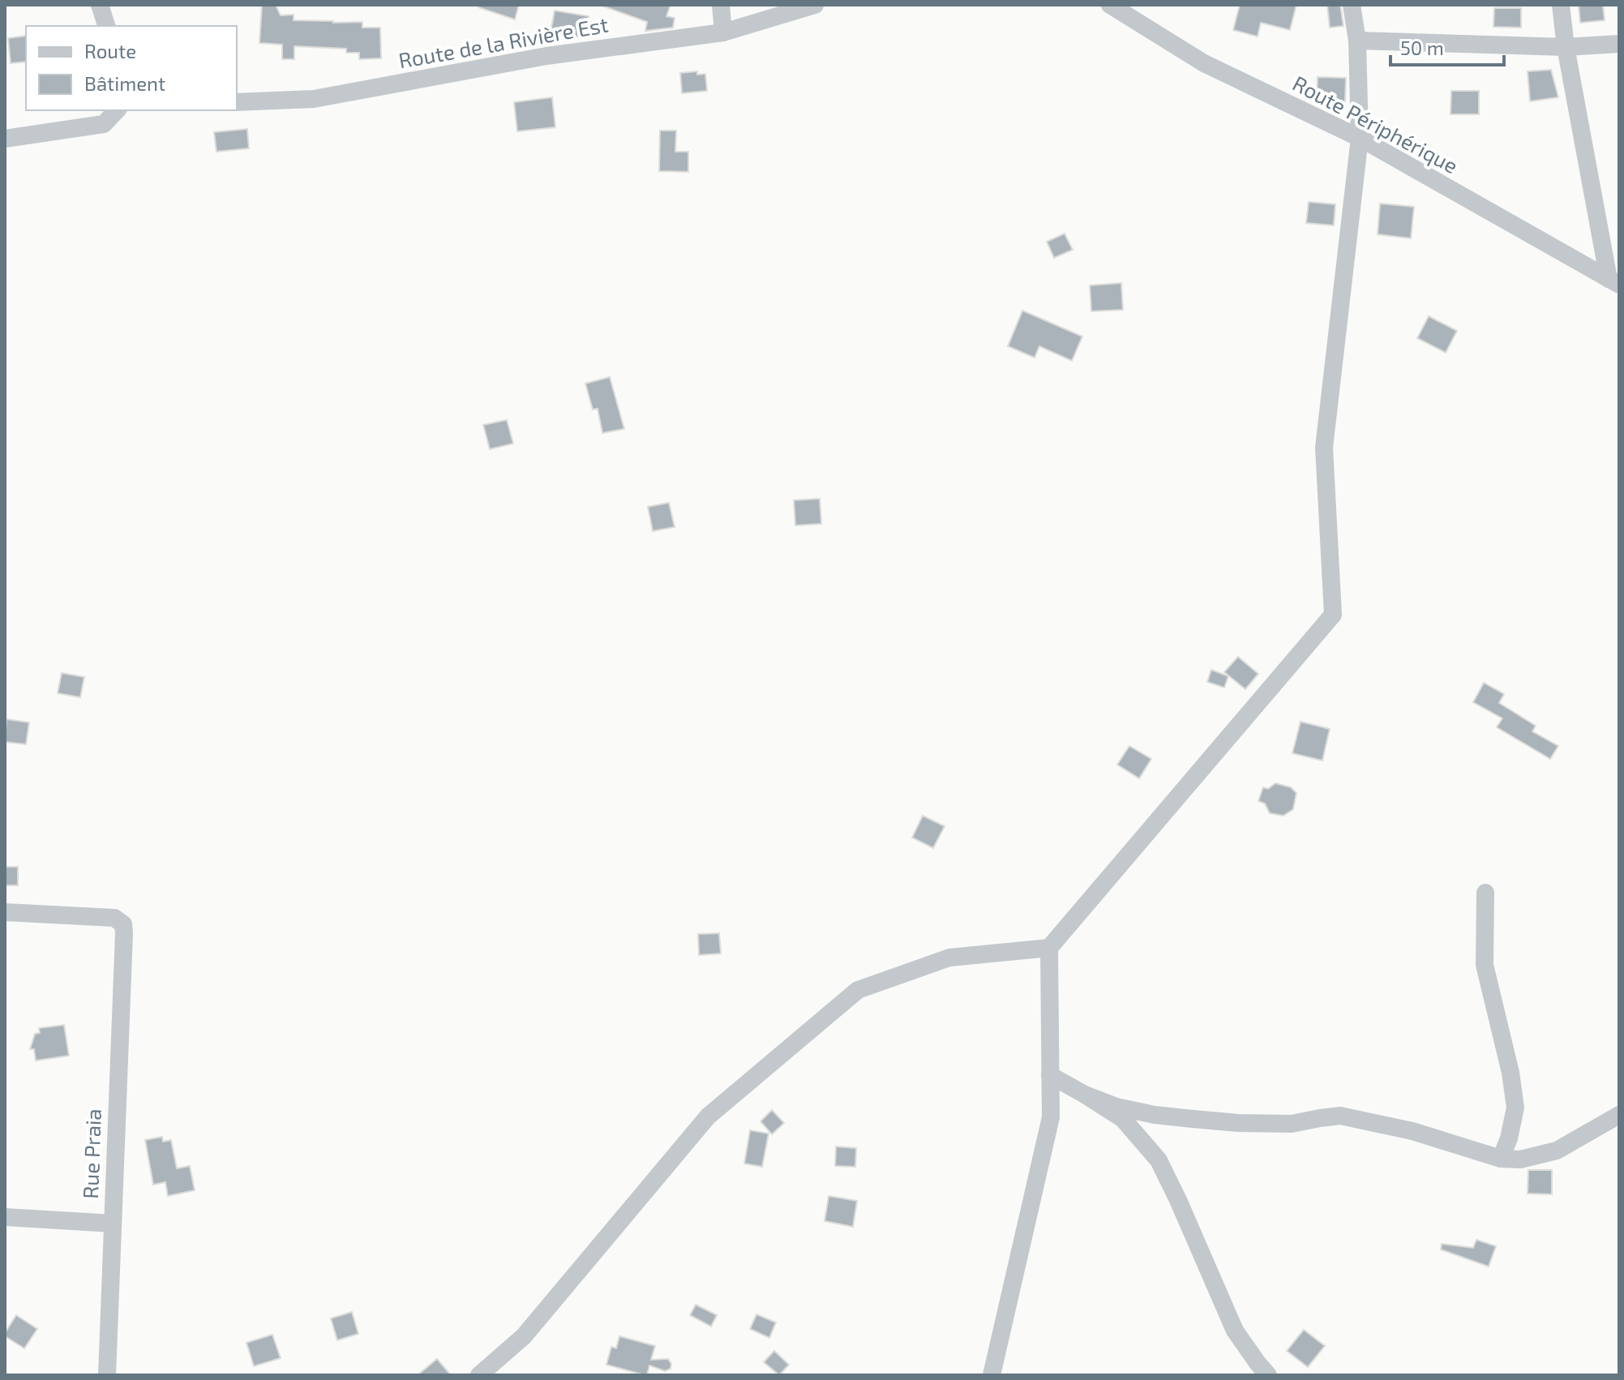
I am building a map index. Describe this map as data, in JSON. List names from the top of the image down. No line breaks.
{"streets":{"street":["Route de la Rivière Est","Route Périphérique","Rue Praia"]},"legend":["Route","Bâtiment"],"scale_bar":"50 m"}
